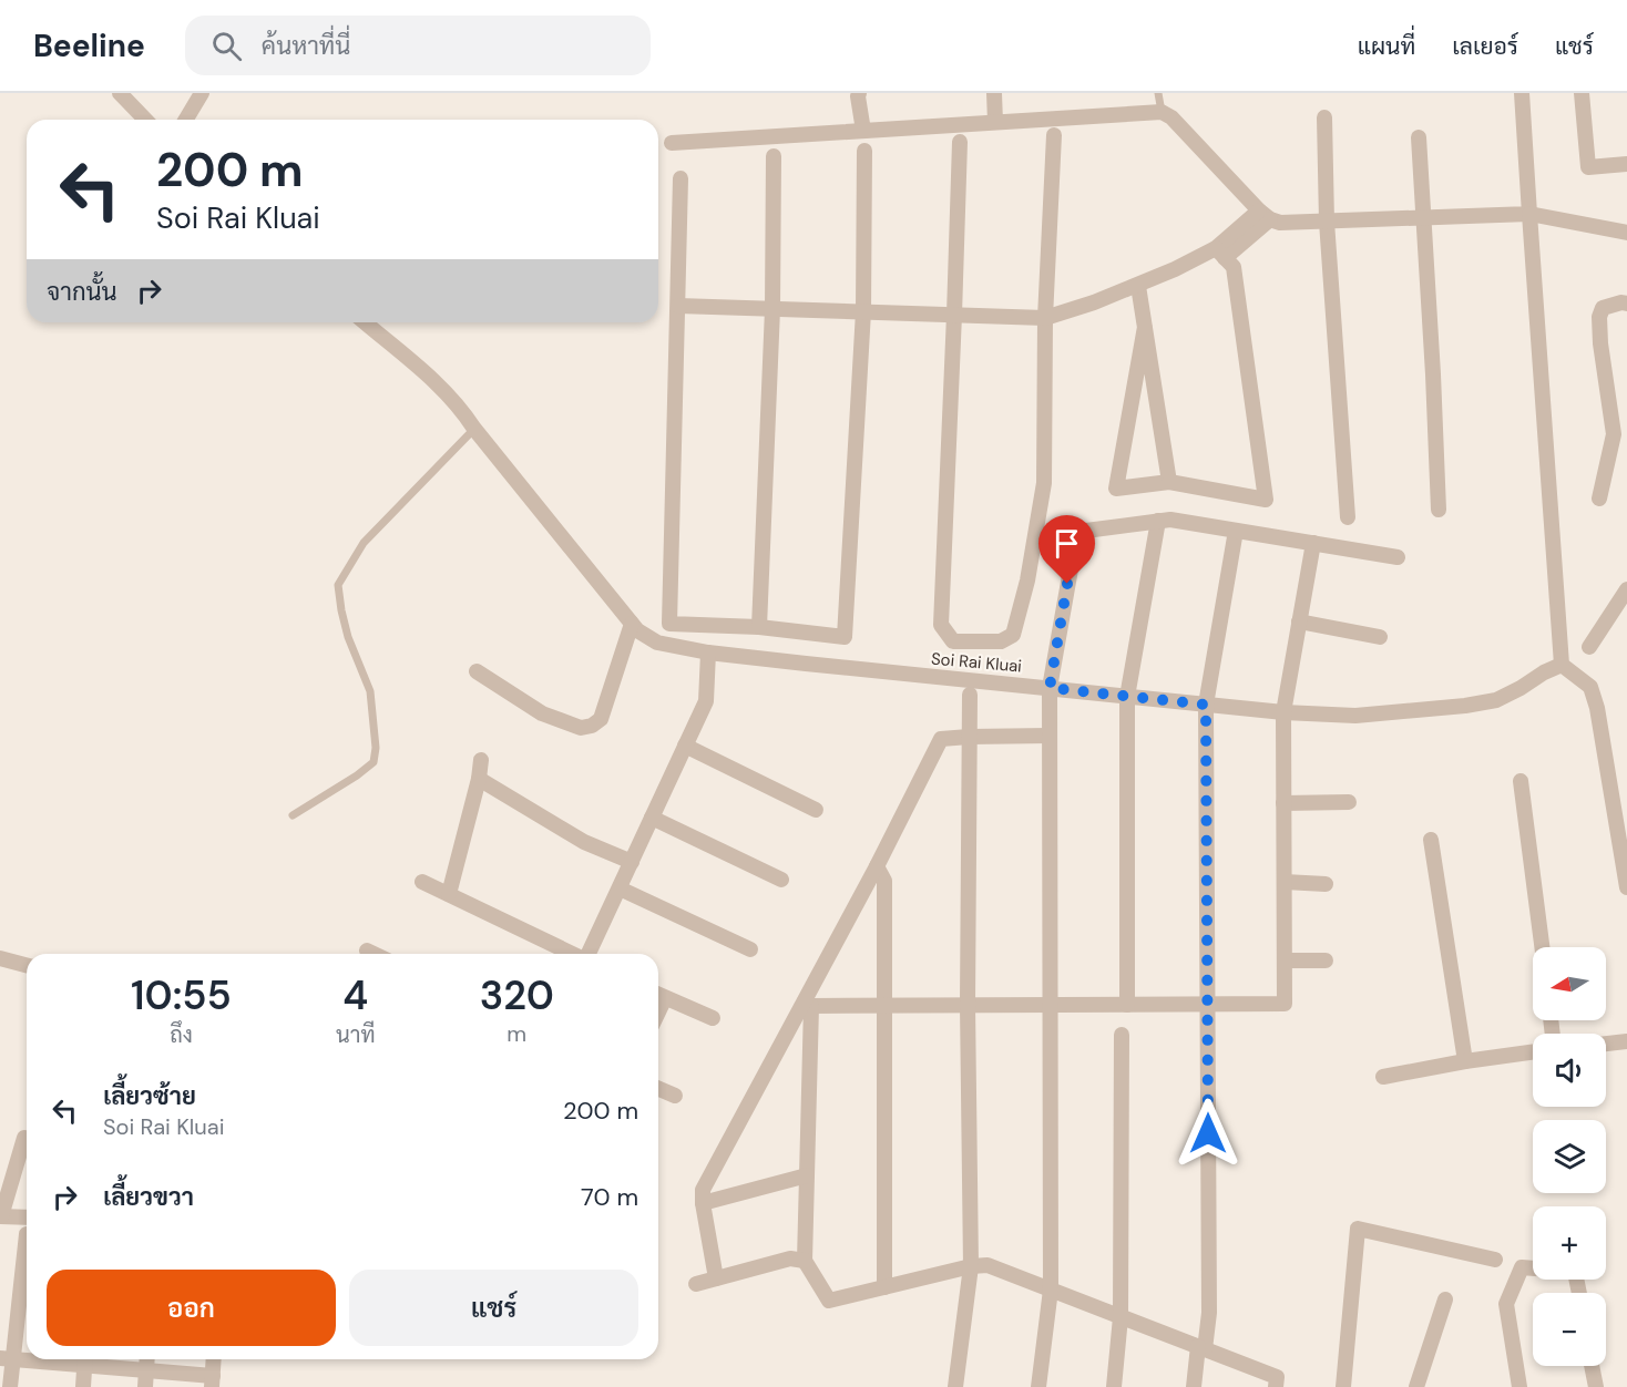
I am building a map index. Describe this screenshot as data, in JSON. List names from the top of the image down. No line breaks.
{"streets":{"street":["Soi Rai Kluai"]},"north":"left","page":{"header":"Beeline","search":"ค้นหาที่นี่","nav":["แผนที่","เลเยอร์","แชร์"],"turn":["200 m","Soi Rai Kluai"],"then":"จากนั้น","map_buttons":["+","−"],"eta":["10:55","ถึง","4","นาที","320","m"],"list":[{"name":"เลี้ยวซ้าย","note":"Soi Rai Kluai","value":"200 m"},{"name":"เลี้ยวขวา","value":"70 m"}],"buttons":["ออก","แชร์"]}}
